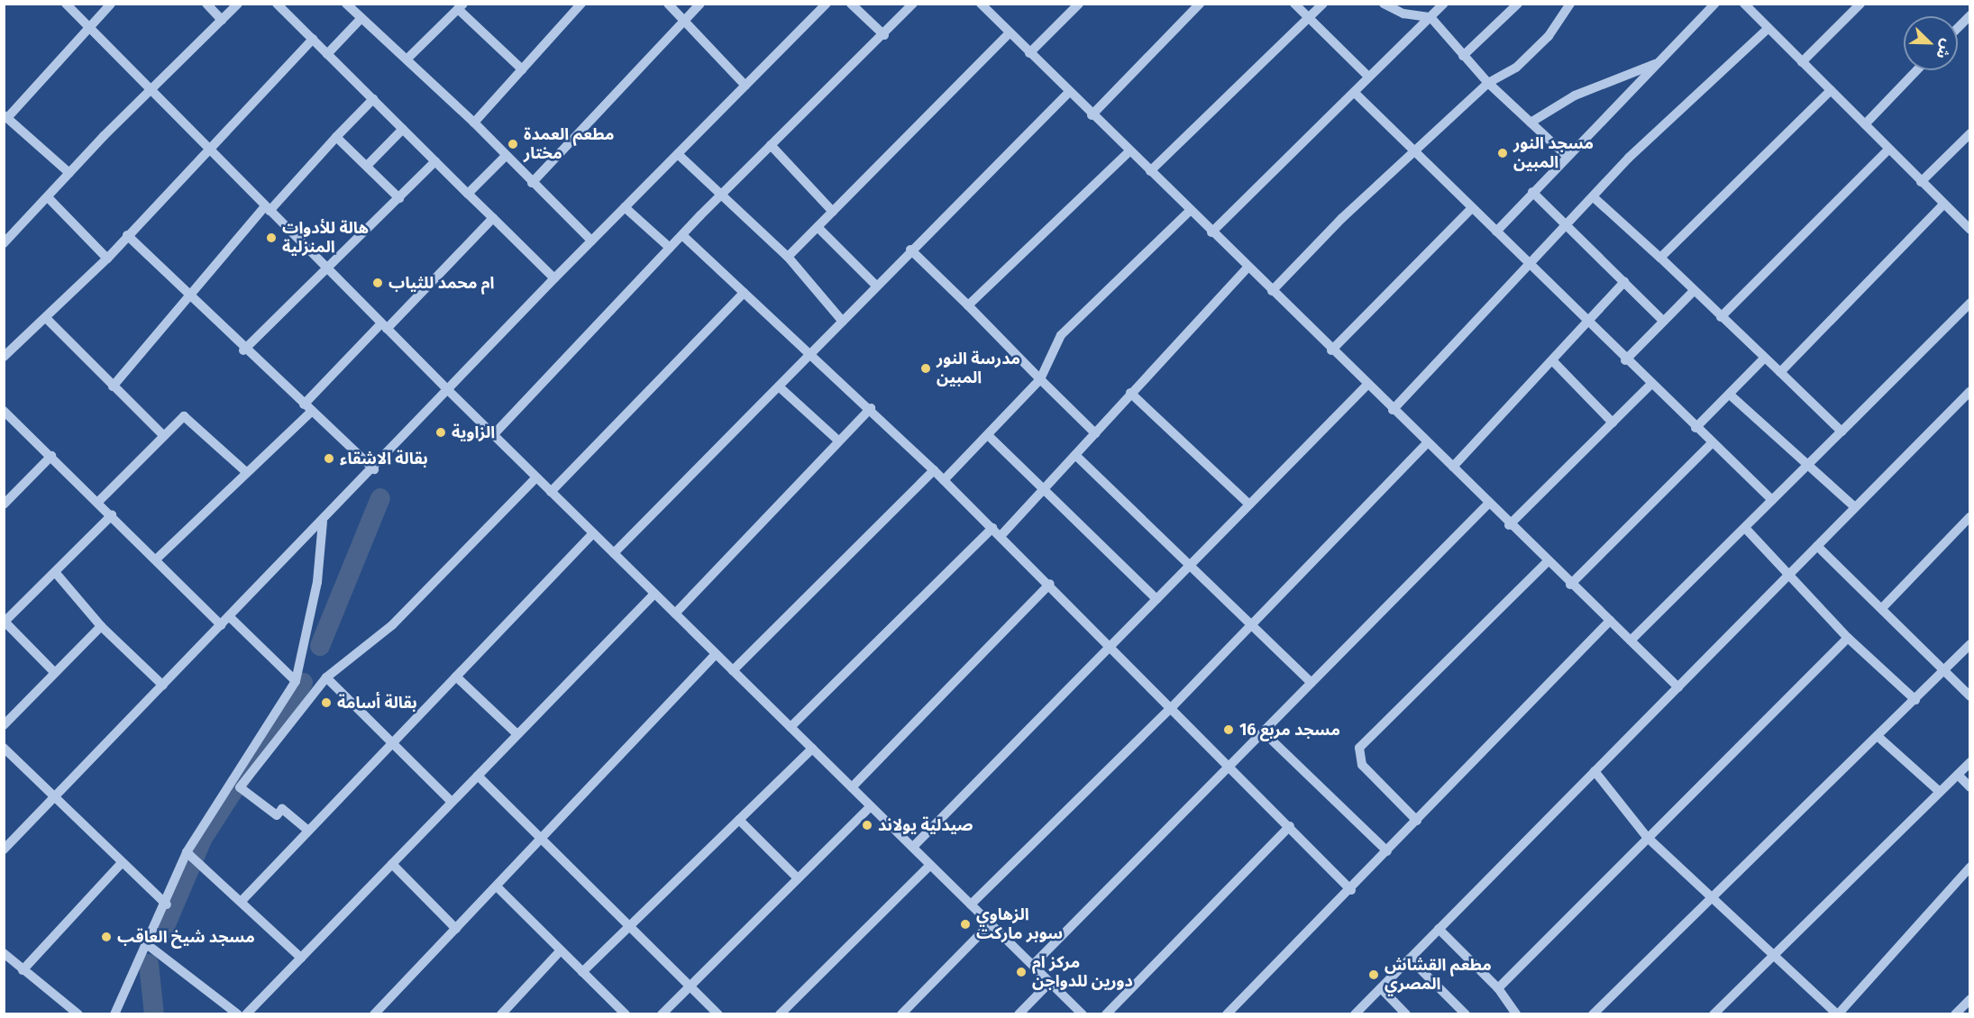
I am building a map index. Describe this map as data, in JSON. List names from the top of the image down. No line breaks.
{"places":["مطعم العمدة مختار","مسجد النور المبين","هالة للأدوات المنزلية","ام محمد للثياب","مدرسة النور المبين","الزاوية","بقالة الاشقاء","بقالة أسامة","مسجد مربع 16","صيدلية يولاند","الزهاوي سوبر ماركت","مسجد شيخ العاقب","مركز ام دورين للدواجن","مطعم القشاش المصري"],"north":"bottom right"}
